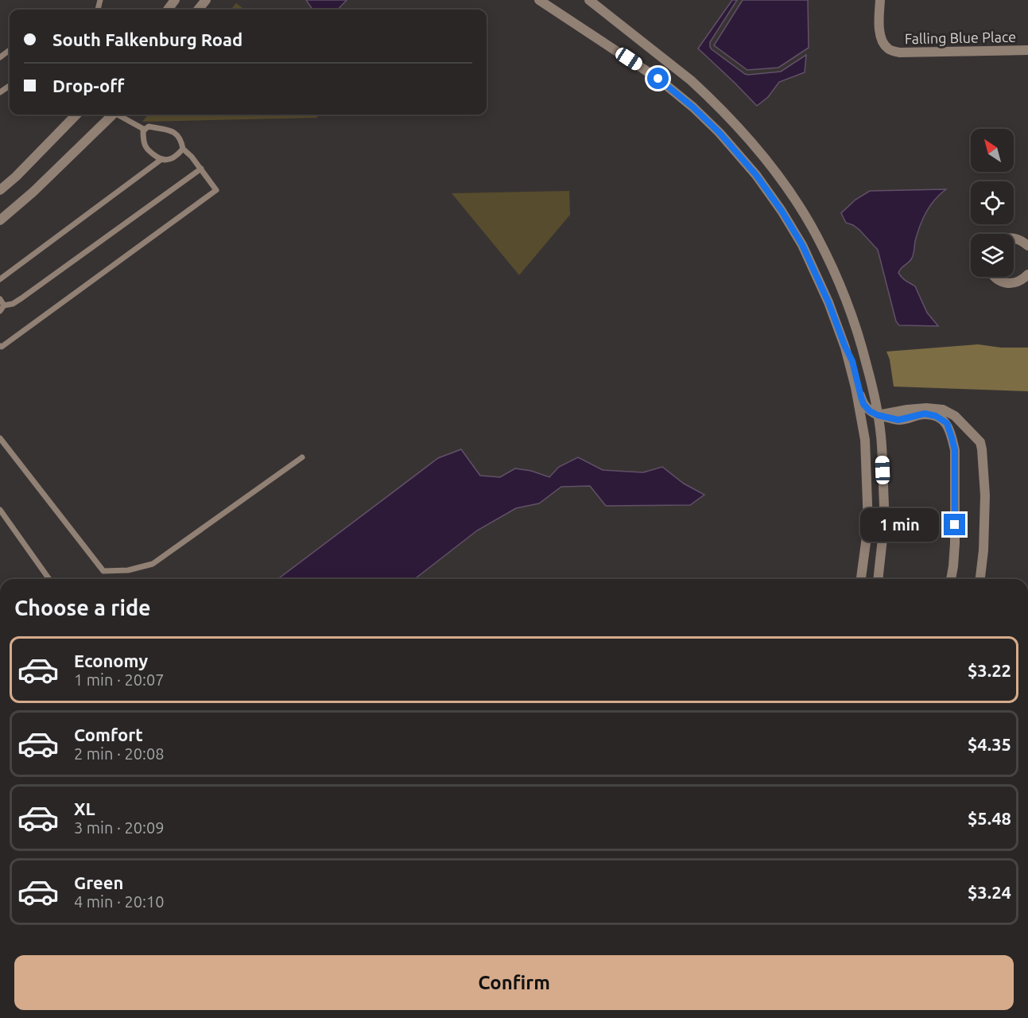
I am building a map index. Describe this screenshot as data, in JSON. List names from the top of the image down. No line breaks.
{"streets":{"street":["Falling Blue Place"]},"north":"top left","page":{"banner":["South Falkenburg Road","Drop-off"],"bubble":"1 min","heading":"Choose a ride","list":[{"name":"Economy","note":"1 min · 20:07","value":"$3.22"},{"name":"Comfort","note":"2 min · 20:08","value":"$4.35"},{"name":"XL","note":"3 min · 20:09","value":"$5.48"},{"name":"Green","note":"4 min · 20:10","value":"$3.24"}],"buttons":"Confirm"}}
